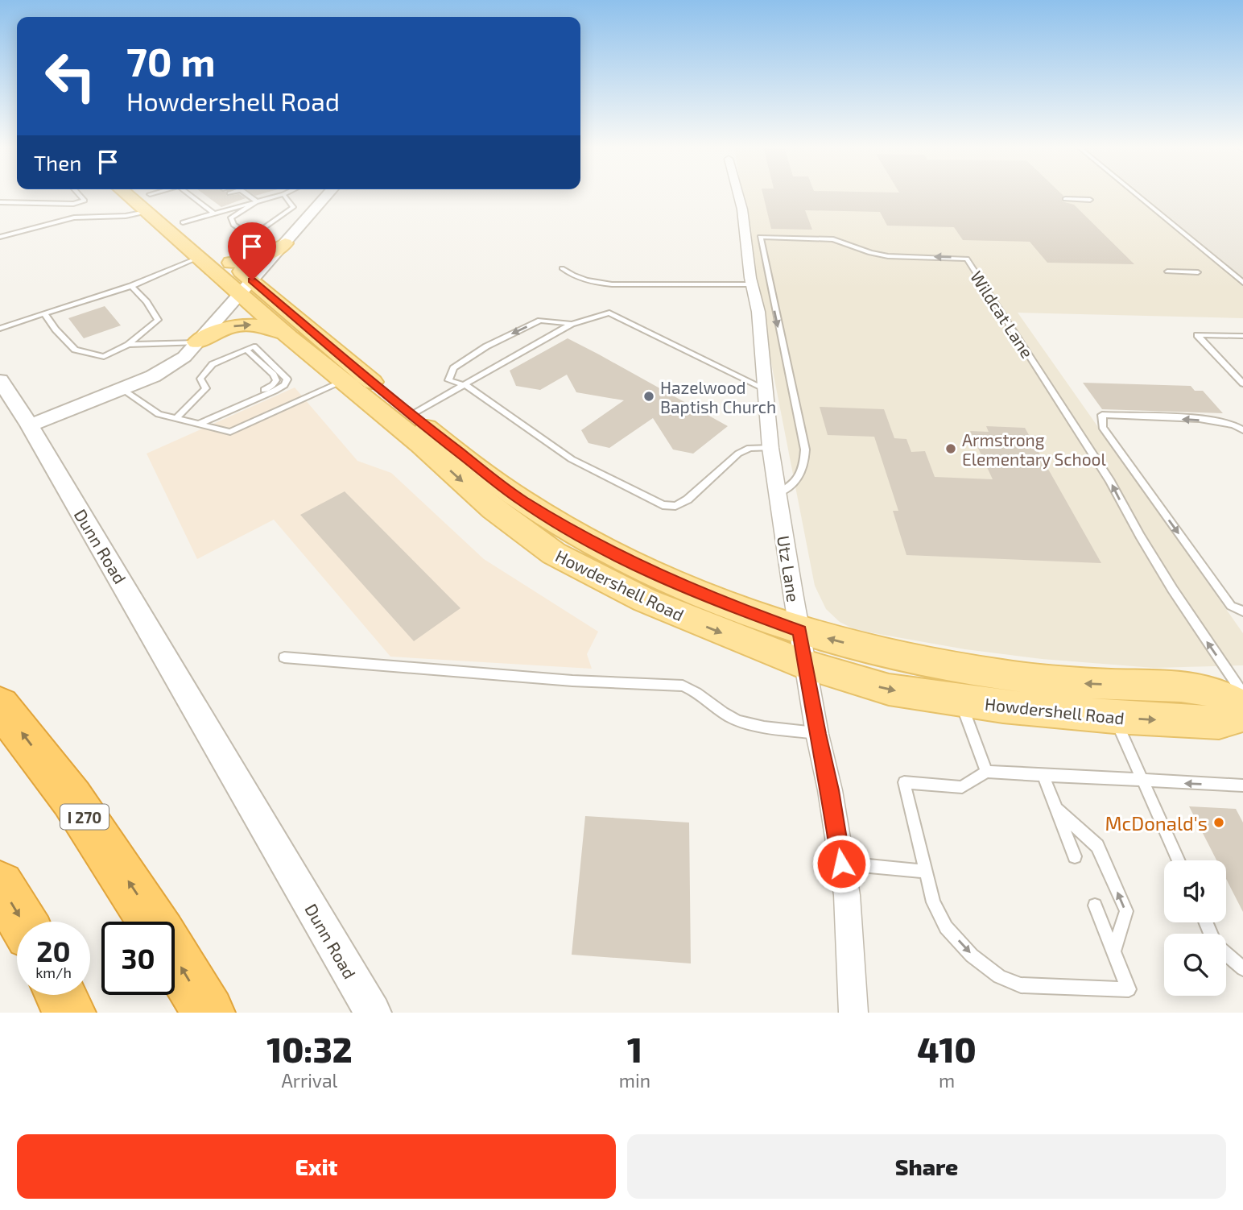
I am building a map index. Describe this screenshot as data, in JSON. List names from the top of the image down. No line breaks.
{"streets":{"highway":["I 270"],"main road":["Howdershell Road"],"street":["Dunn Road","Utz Lane"],"lane":["Wildcat Lane"]},"crossings":[["Wildcat Lane","Utz Lane"],["Utz Lane","Howdershell Road"]],"places":["Hazelwood Baptish Church","Armstrong Elementary School","McDonald's"],"page":{"turn":["70 m","Howdershell Road"],"then":"Then","speed":"20 km/h","limit":"30","eta":["10:32","Arrival","1","min","410","m"],"buttons":["Exit","Share"]}}
